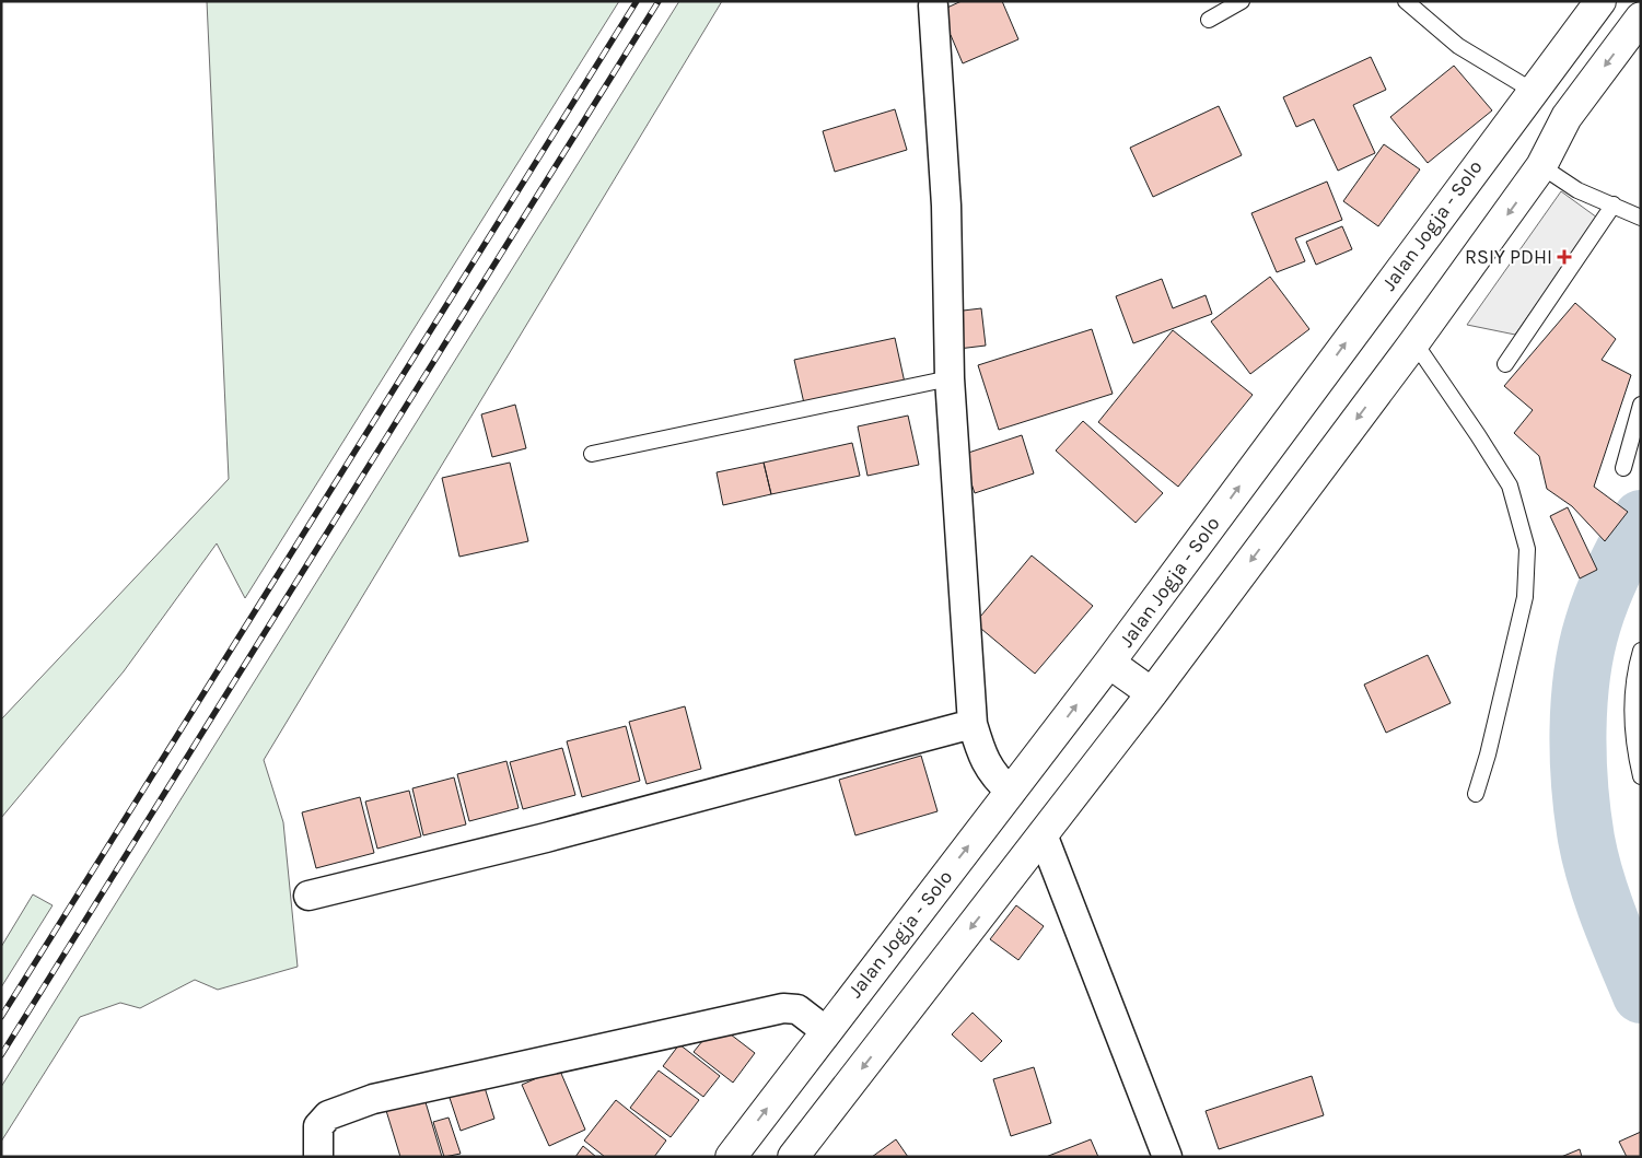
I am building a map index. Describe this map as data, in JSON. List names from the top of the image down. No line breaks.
{"streets":{"highway":["Jalan Jogja - Solo"]},"places":{"health":["RSIY PDHI"]}}
